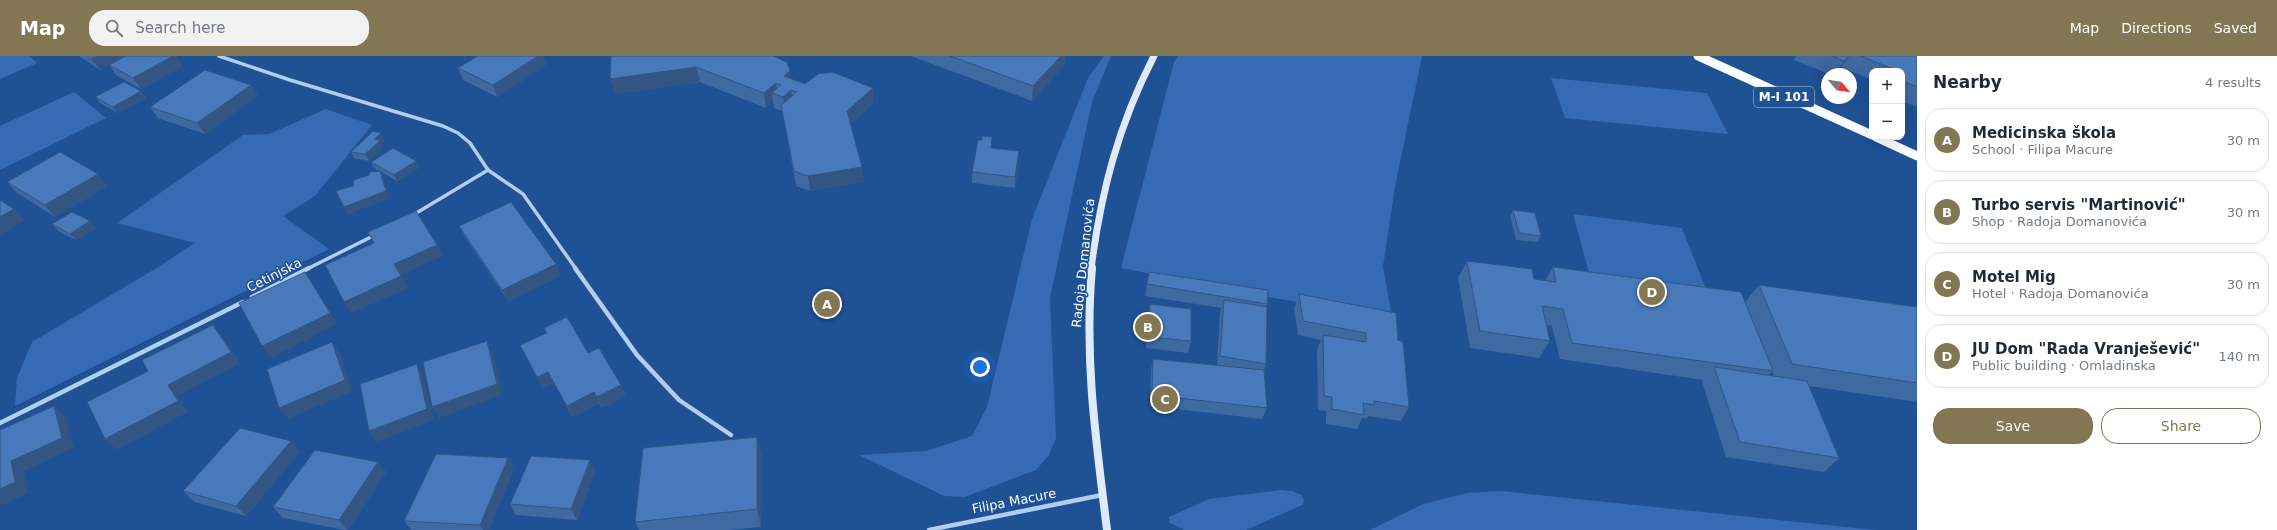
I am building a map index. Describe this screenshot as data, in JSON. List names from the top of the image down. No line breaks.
{"streets":{"main road":["M-I 101","Radoja Domanovića"],"street":["Cetinjska","Filipa Macure"]},"crossings":[["Radoja Domanovića","Filipa Macure"]],"north":"bottom right","page":{"header":"Map","search":"Search here","nav":["Map","Directions","Saved"],"heading":["Nearby","4 results"],"map_buttons":["+","−"],"list":[{"mark":"A","name":"Medicinska škola","note":"School · Filipa Macure","value":"30 m"},{"mark":"B","name":"Turbo servis \"Martinović\"","note":"Shop · Radoja Domanovića","value":"30 m"},{"mark":"C","name":"Motel Mig","note":"Hotel · Radoja Domanovića","value":"30 m"},{"mark":"D","name":"JU Dom \"Rada Vranješević\"","note":"Public building · Omladinska","value":"140 m"}],"pins":["D","A","B","C"],"buttons":["Save","Share"]}}
